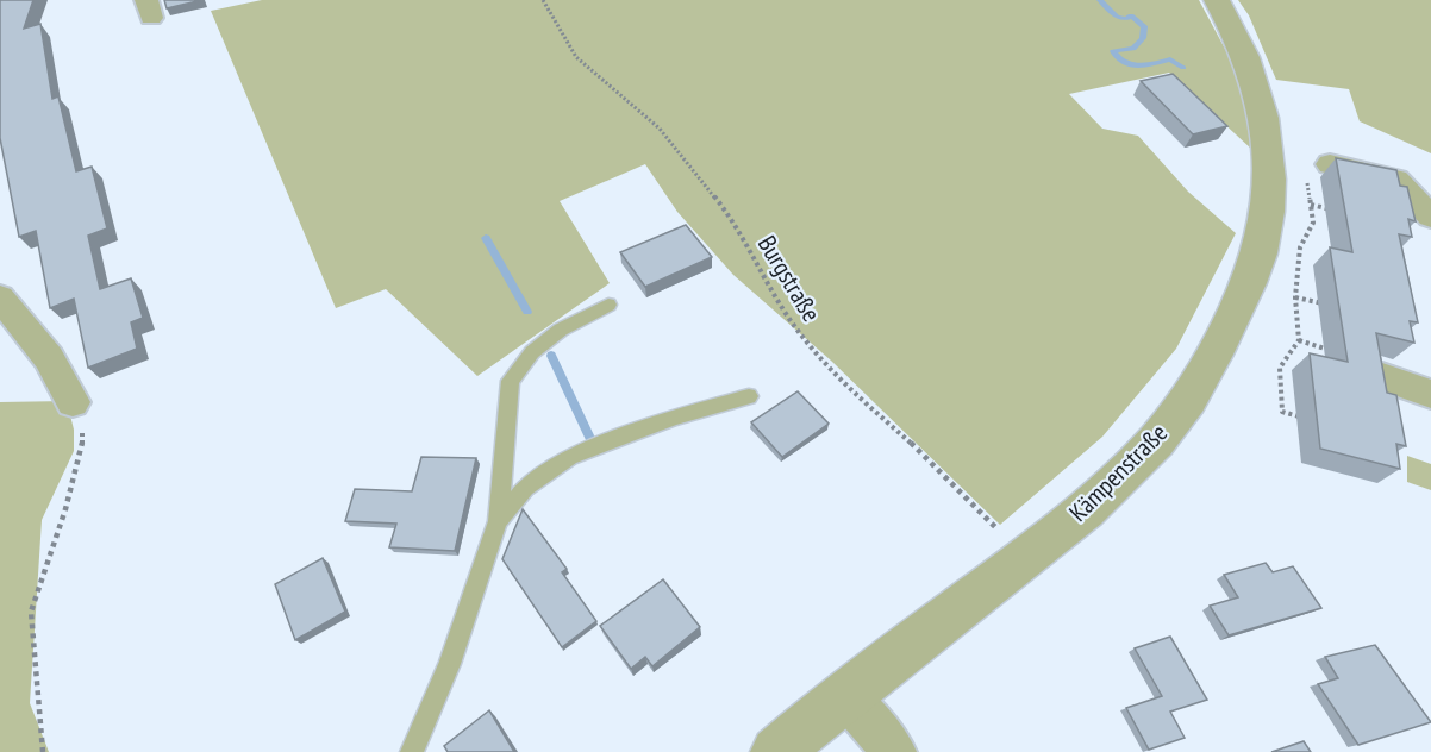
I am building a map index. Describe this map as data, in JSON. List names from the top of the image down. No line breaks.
{"streets":{"street":["Kämpenstraße"],"path":["Burgstraße"]},"crossings":[["Burgstraße","Kämpenstraße"]]}
